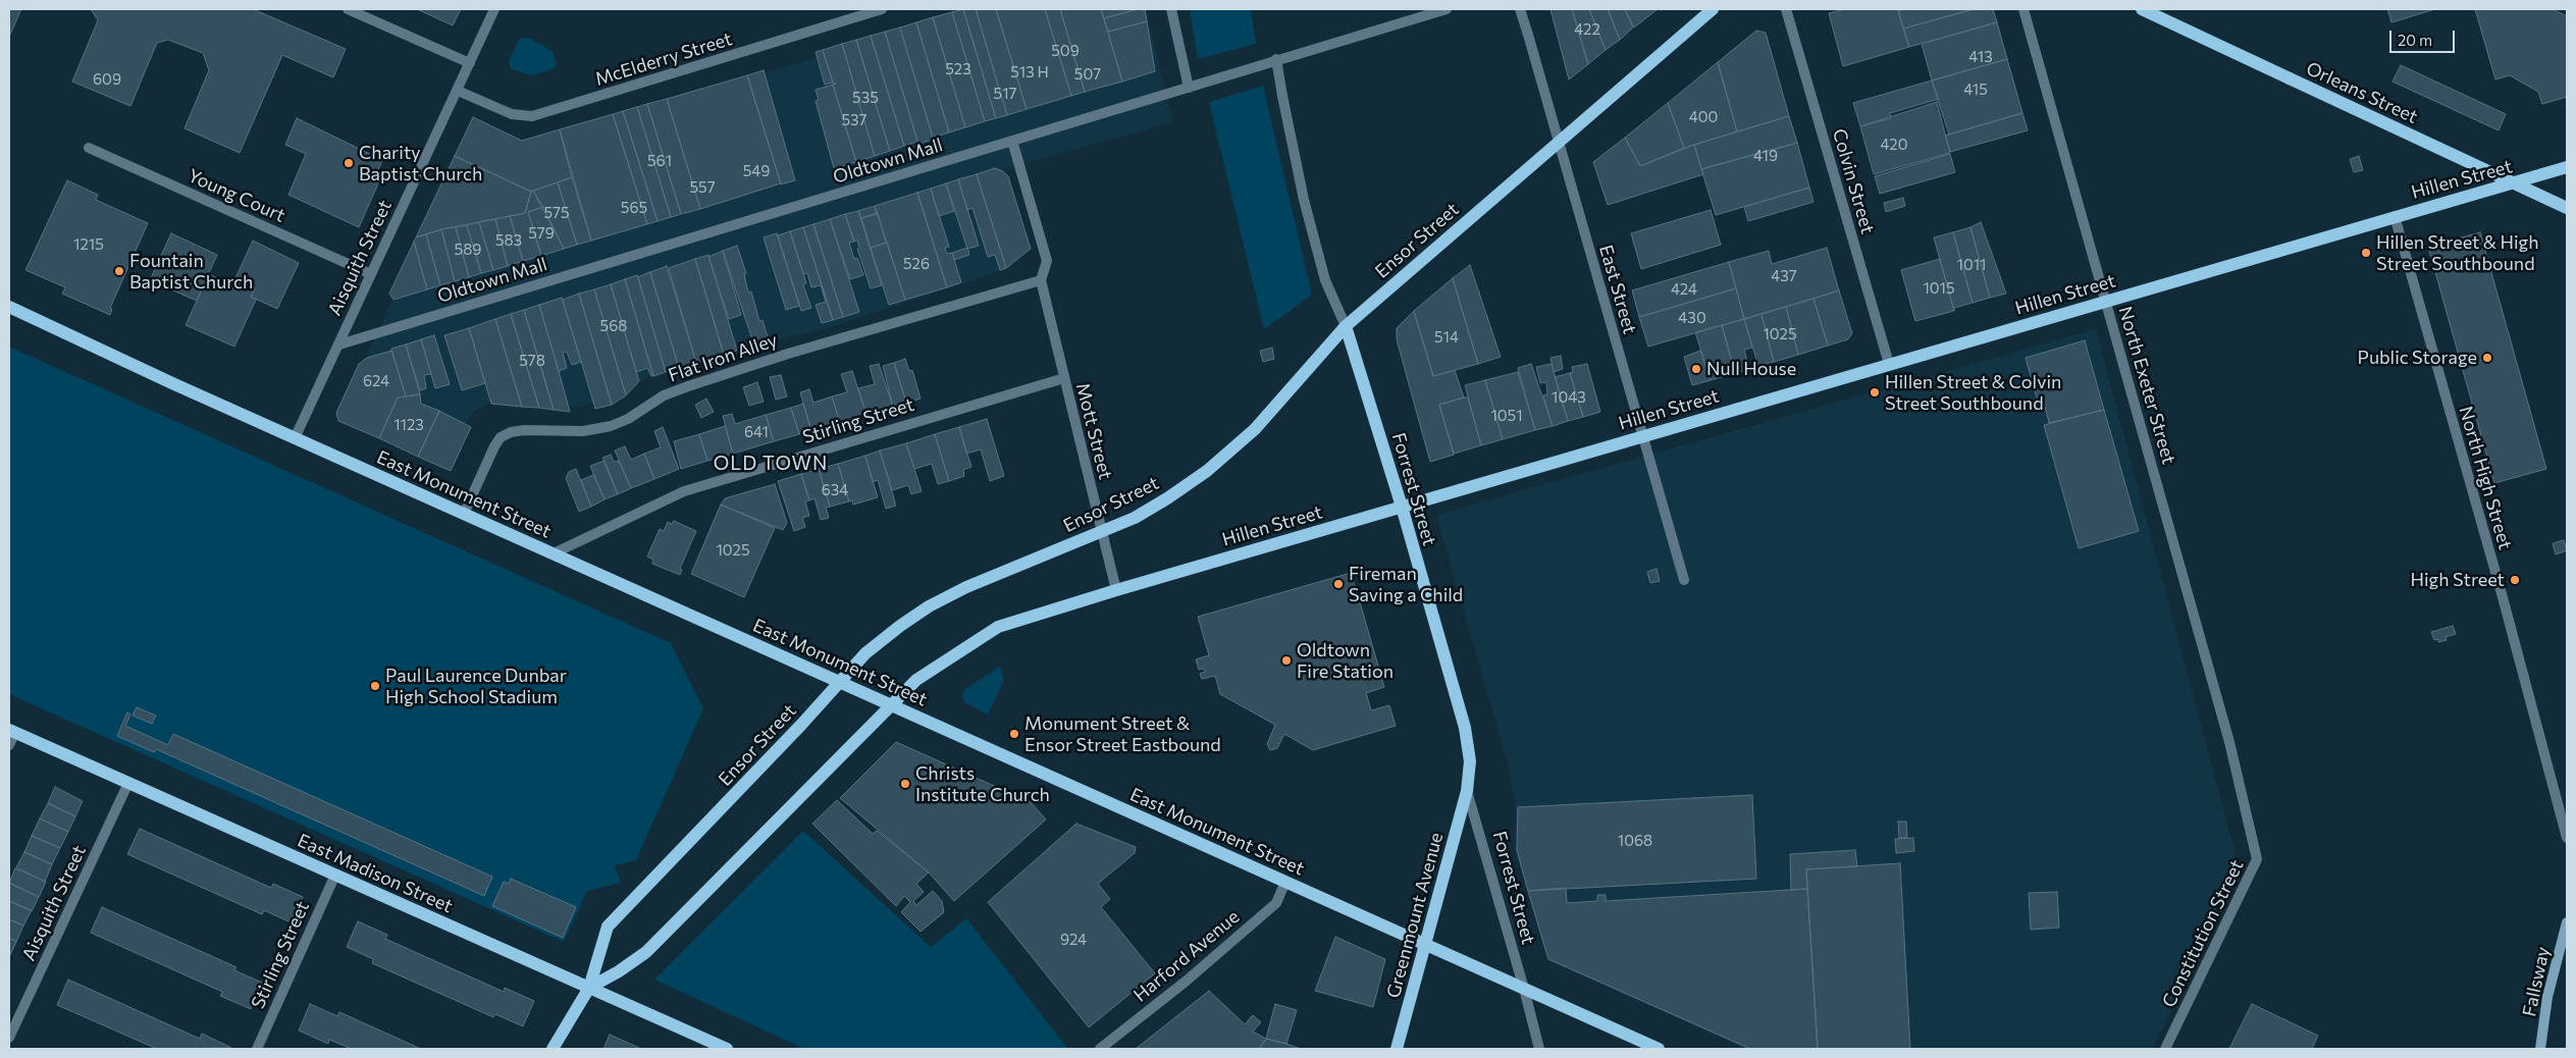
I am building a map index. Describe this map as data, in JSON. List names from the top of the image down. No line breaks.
{"streets":{"main road":["Orleans Street","Hillen Street","Ensor Street","Forrest Street","East Monument Street","East Madison Street","Greenmount Avenue","Fallsway"],"street":["McElderry Street","Oldtown Mall","Colvin Street","Young Court","Aisquith Street","East Street","Flat Iron Alley","North Exeter Street","Stirling Street","Mott Street","North High Street","Constitution Street","Harford Avenue"]},"crossings":[["McElderry Street","Aisquith Street"],["Oldtown Mall","Aisquith Street"],["Oldtown Mall","Forrest Street"],["Hillen Street","Colvin Street"],["Hillen Street","East Street"],["Hillen Street","North Exeter Street"],["Hillen Street","Mott Street"],["Hillen Street","North High Street"],["Hillen Street","Forrest Street"],["Hillen Street","East Monument Street"],["Young Court","Aisquith Street"],["Ensor Street","East Street"],["Ensor Street","Mott Street"],["Ensor Street","Forrest Street"],["Ensor Street","East Monument Street"],["Ensor Street","East Madison Street"],["Aisquith Street","East Monument Street"],["Aisquith Street","East Madison Street"],["Flat Iron Alley","Mott Street"],["Flat Iron Alley","East Monument Street"],["North Exeter Street","Constitution Street"],["Stirling Street","Mott Street"],["Stirling Street","East Monument Street"],["Stirling Street","East Madison Street"],["Forrest Street","East Monument Street"],["Forrest Street","Greenmount Avenue"],["East Monument Street","Greenmount Avenue"],["East Monument Street","Harford Avenue"]],"districts":["OLD TOWN"],"places":["Charity Baptist Church","Hillen Street & High Street Southbound","Fountain Baptist Church","Public Storage","Null House","Hillen Street & Colvin Street Southbound","High Street","Fireman Saving a Child","Oldtown Fire Station","Paul Laurence Dunbar High School Stadium","Monument Street & Ensor Street Eastbound","Christs Institute Church"],"house_numbers":["422","509","413","523","513 H","507","609","415","517","535","400","537","420","419","561","549","557","565","575","579","583","1215","589","526","1011","437","1015","424","430","568","1025","514","578","624","1043","1051","1123","641","634","1025","1068","924"],"scale_bar":"20 m"}
